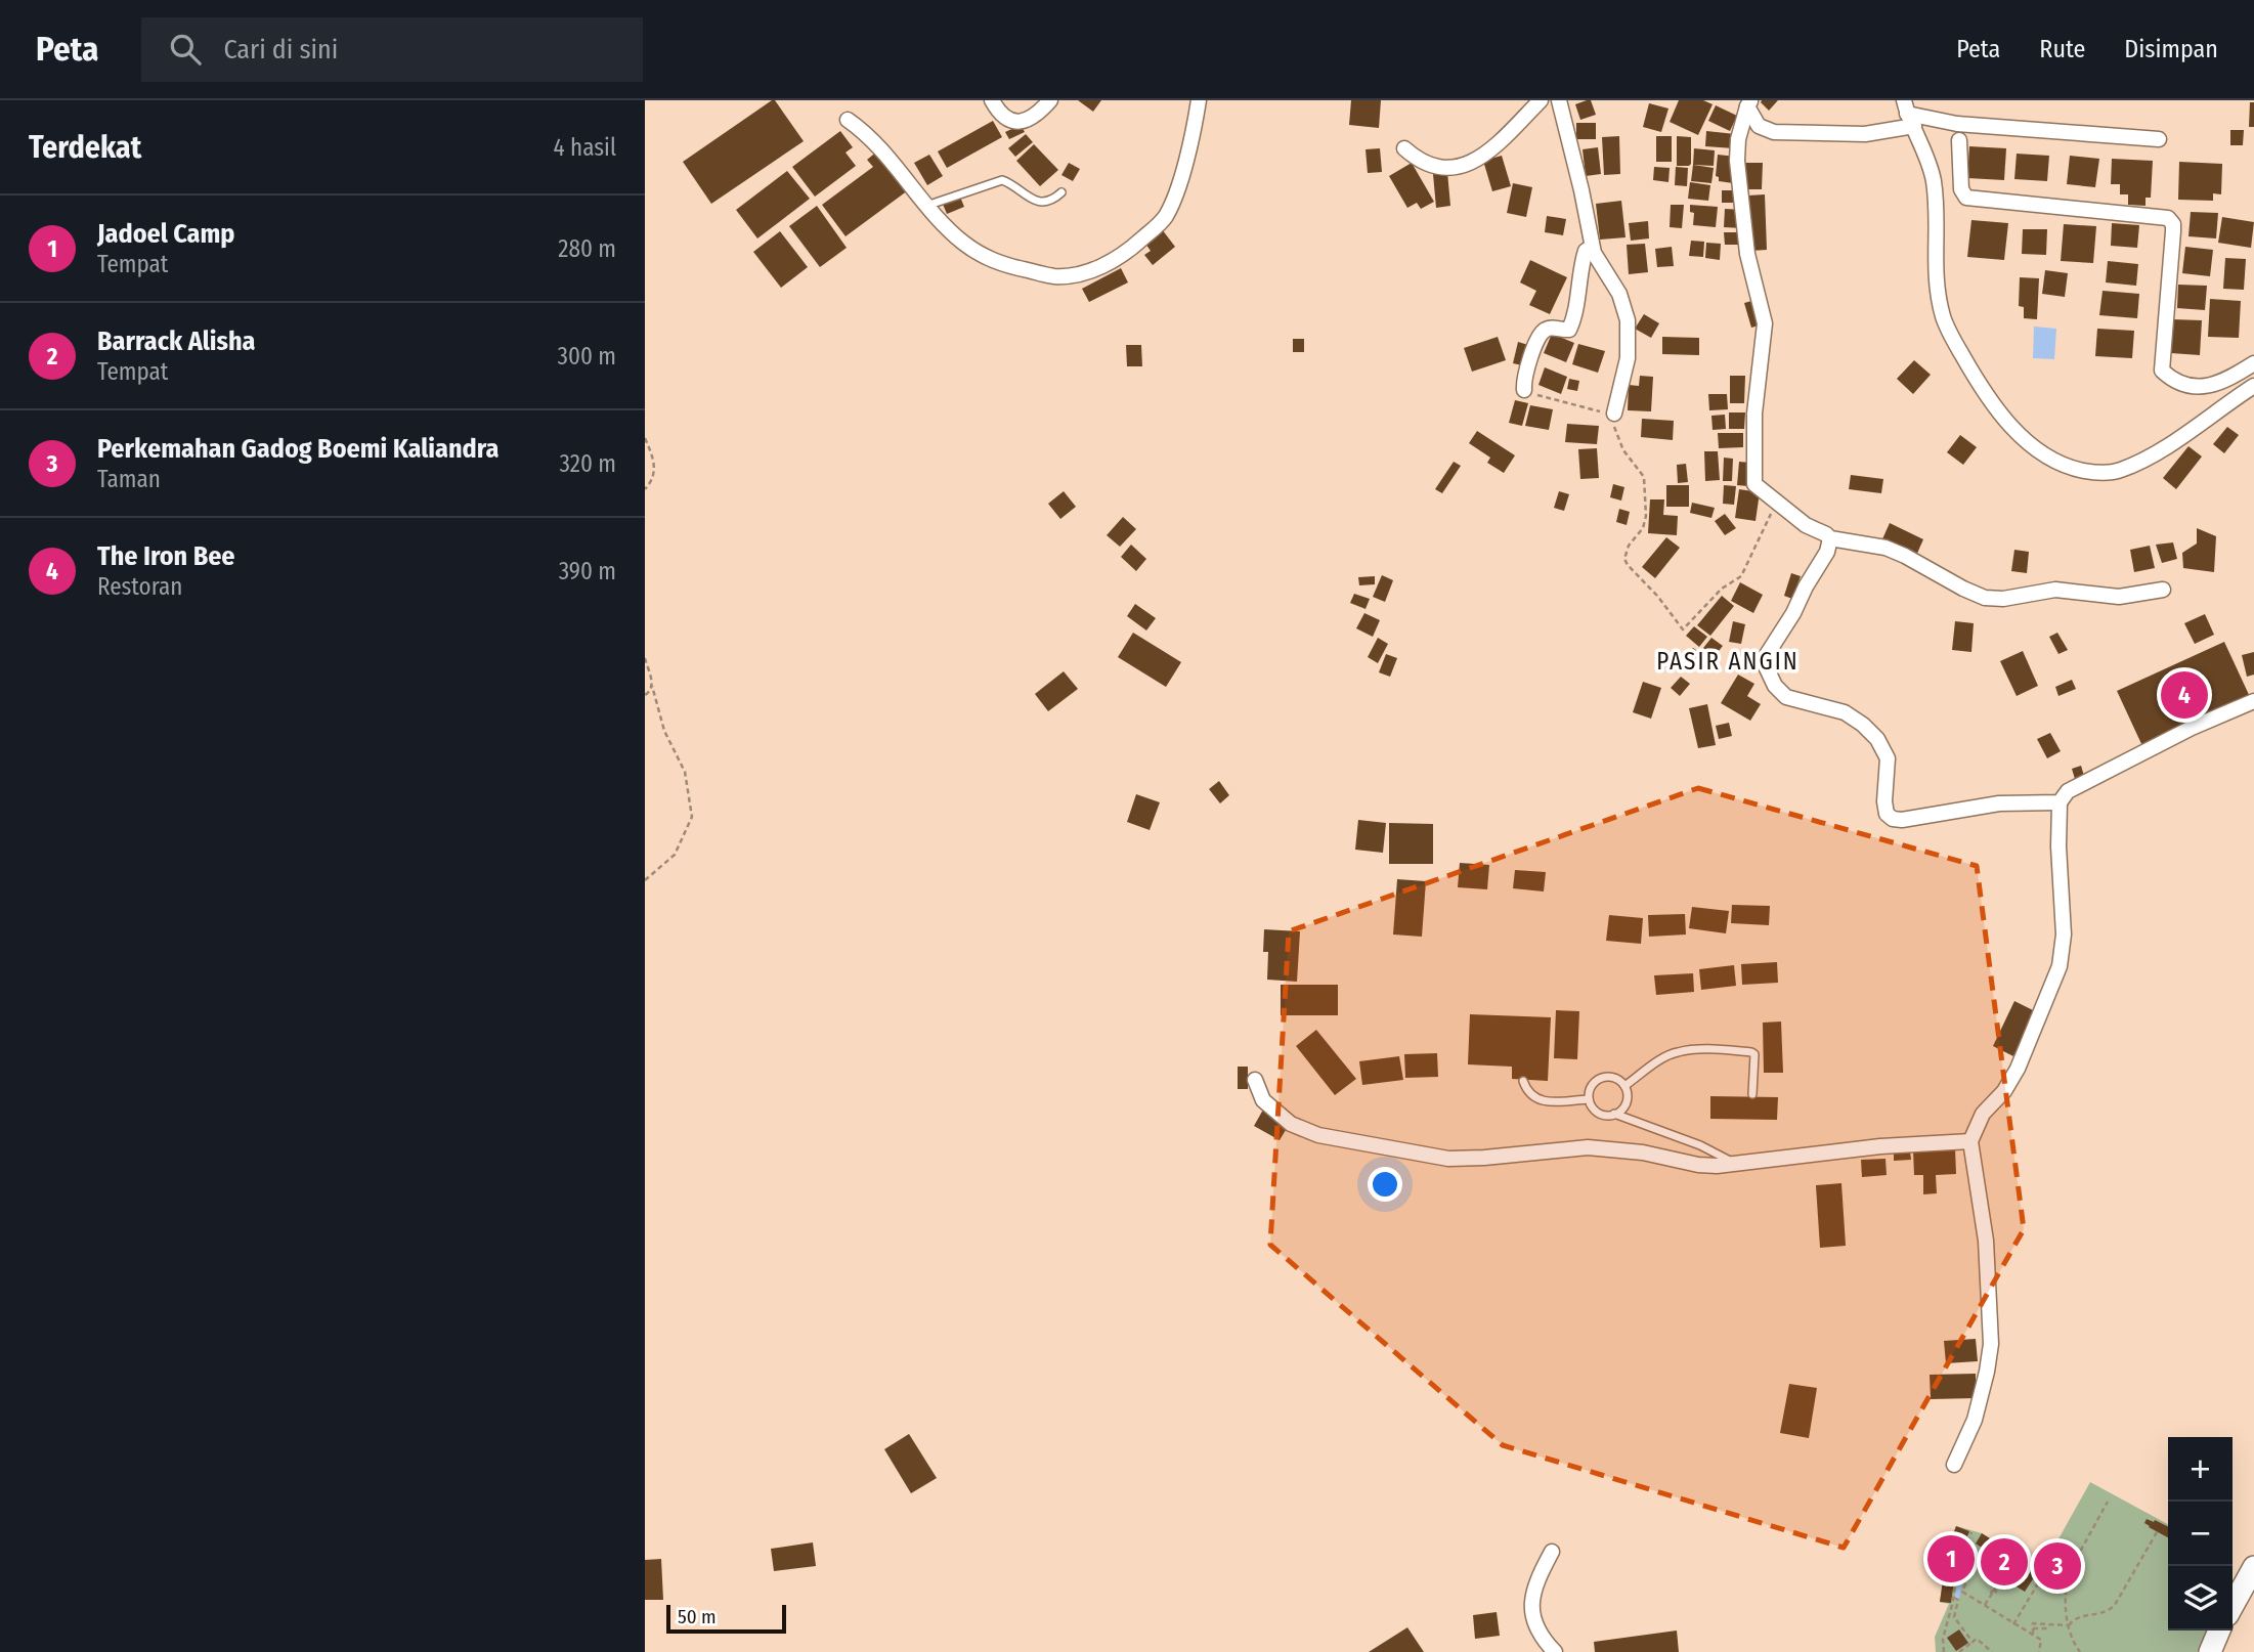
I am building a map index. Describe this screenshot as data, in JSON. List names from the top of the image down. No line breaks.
{"districts":["PASIR ANGIN"],"scale_bar":"50 m","page":{"header":"Peta","search":"Cari di sini","nav":["Peta","Rute","Disimpan"],"heading":["Terdekat","4 hasil"],"list":[{"mark":"1","name":"Jadoel Camp","note":"Tempat","value":"280 m"},{"mark":"2","name":"Barrack Alisha","note":"Tempat","value":"300 m"},{"mark":"3","name":"Perkemahan Gadog Boemi Kaliandra","note":"Taman","value":"320 m"},{"mark":"4","name":"The Iron Bee","note":"Restoran","value":"390 m"}],"pins":["4","1","2","3"],"map_buttons":["+","−"],"scale":"50 m"}}
